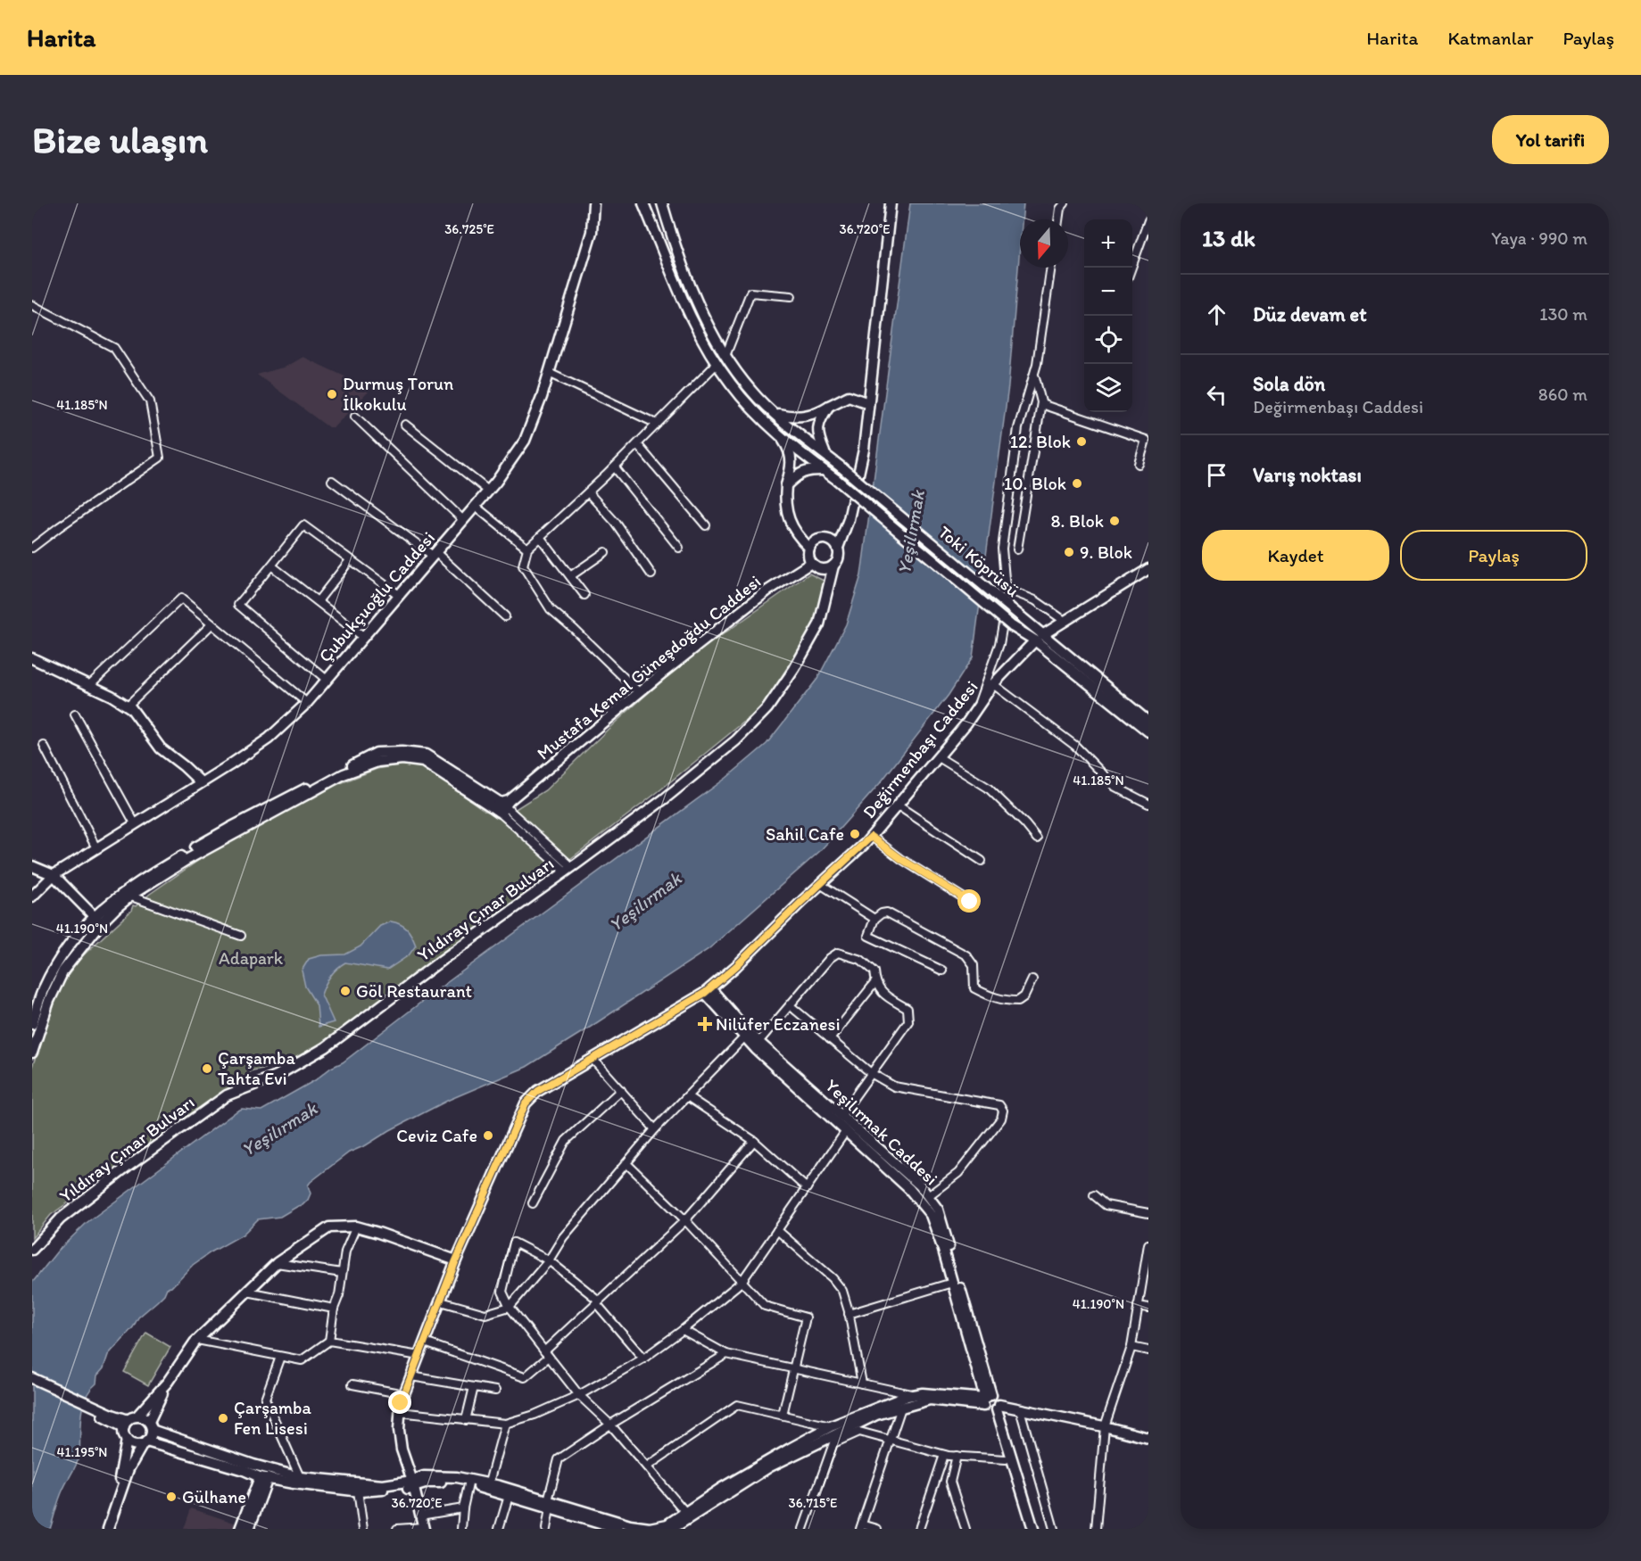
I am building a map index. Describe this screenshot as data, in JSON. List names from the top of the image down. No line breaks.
{"streets":{"main road":["Toki Köprüsü","Çubukçuoğlu Caddesi","Mustafa Kemal Güneşdoğdu Caddesi","Değirmenbaşı Caddesi","Yıldıray Çınar Bulvarı","Yeşilırmak Caddesi"]},"crossings":[["Toki Köprüsü","Değirmenbaşı Caddesi"],["Mustafa Kemal Güneşdoğdu Caddesi","Yıldıray Çınar Bulvarı"],["Değirmenbaşı Caddesi","Yeşilırmak Caddesi"]],"water":["Yeşilırmak"],"parks":["Adapark"],"places":{"other":["Durmuş Torun İlkokulu","12. Blok","10. Blok","8. Blok","9. Blok","Sahil Cafe","Göl Restaurant","Çarşamba Tahta Evi","Ceviz Cafe","Çarşamba Fen Lisesi","Gülhane"],"health":["Nilüfer Eczanesi"]},"north":"bottom","page":{"header":"Harita","nav":["Harita","Katmanlar","Paylaş"],"buttons":["Yol tarifi",["Kaydet","Paylaş"]],"title":"Bize ulaşın","heading":["13 dk","Yaya · 990 m"],"map_buttons":["+","−"],"list":[["Düz devam et","130 m"],["Sola dön","Değirmenbaşı Caddesi","860 m"],"Varış noktası"]},"coordinates":["36.725°E","36.720°E","41.185°N","41.190°N","41.195°N","36.715°E"]}
